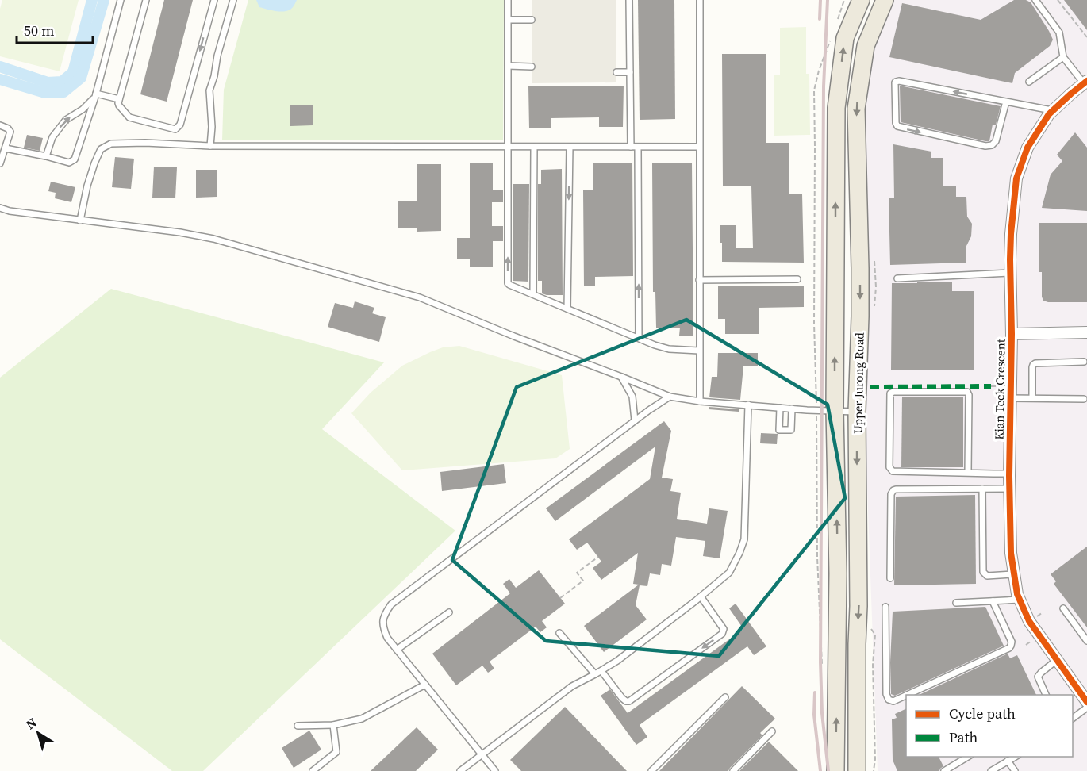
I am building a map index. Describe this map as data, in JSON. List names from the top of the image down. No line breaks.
{"streets":{"main road":["Upper Jurong Road"],"street":["Kian Teck Crescent"]},"legend":["Cycle path","Path"],"scale_bar":"50 m","north":"top left"}
